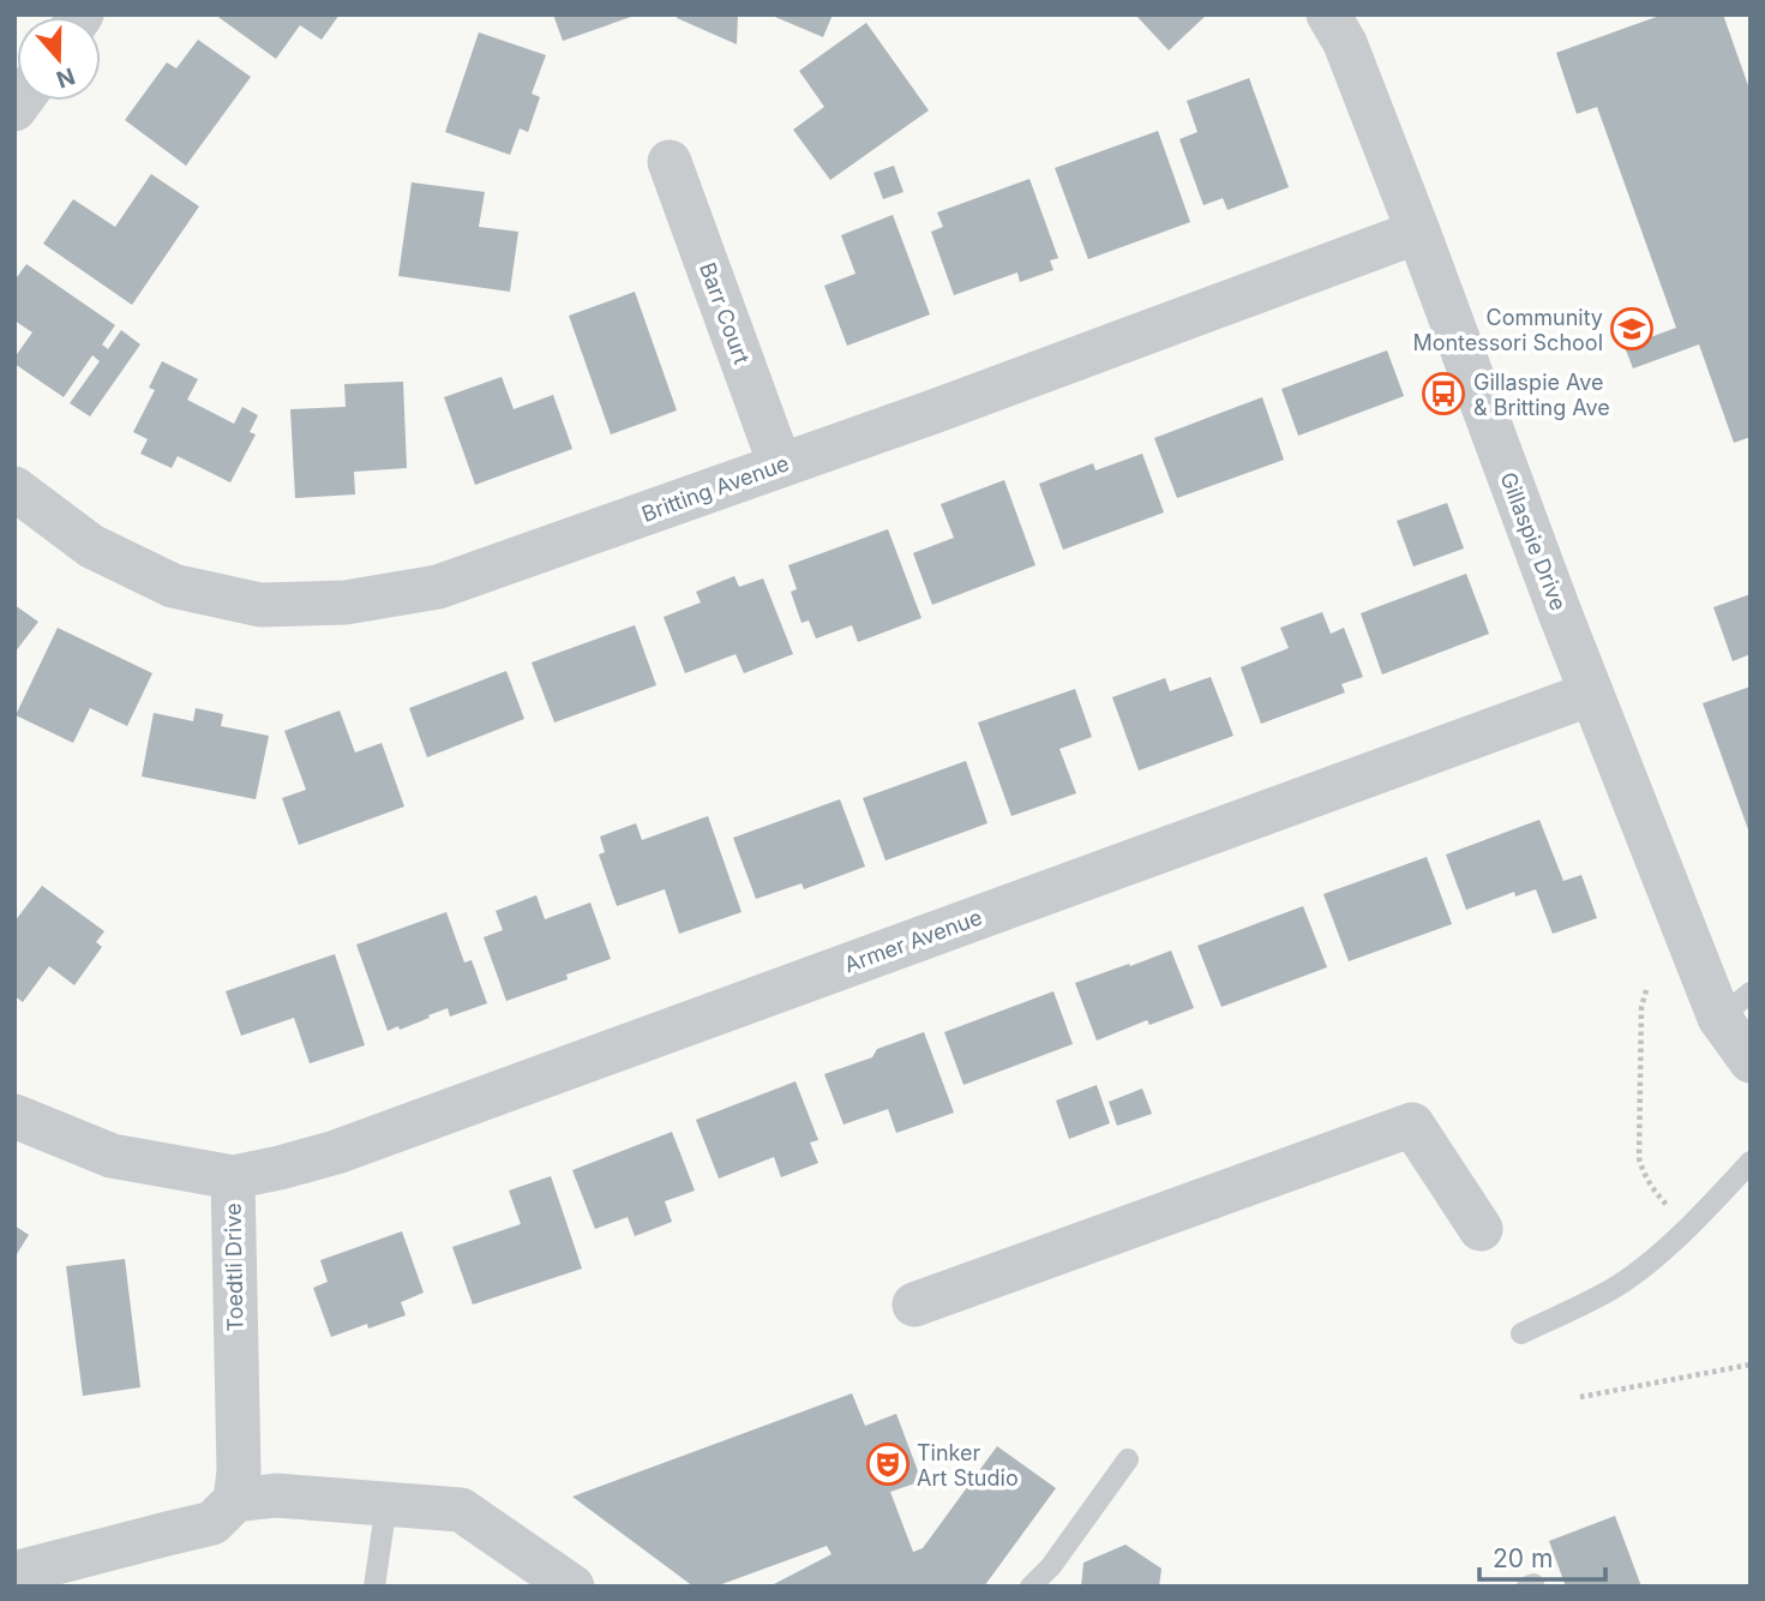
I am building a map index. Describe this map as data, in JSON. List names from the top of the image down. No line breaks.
{"streets":{"street":["Barr Court","Britting Avenue","Gillaspie Drive","Armer Avenue","Toedtli Drive"]},"crossings":[["Barr Court","Britting Avenue"],["Britting Avenue","Gillaspie Drive"],["Gillaspie Drive","Armer Avenue"],["Armer Avenue","Toedtli Drive"]],"places":{"school or university":["Community Montessori School"],"bus stop":["Gillaspie Ave & Britting Ave"],"theatre":["Tinker Art Studio"]},"scale_bar":"20 m","north":"bottom"}
